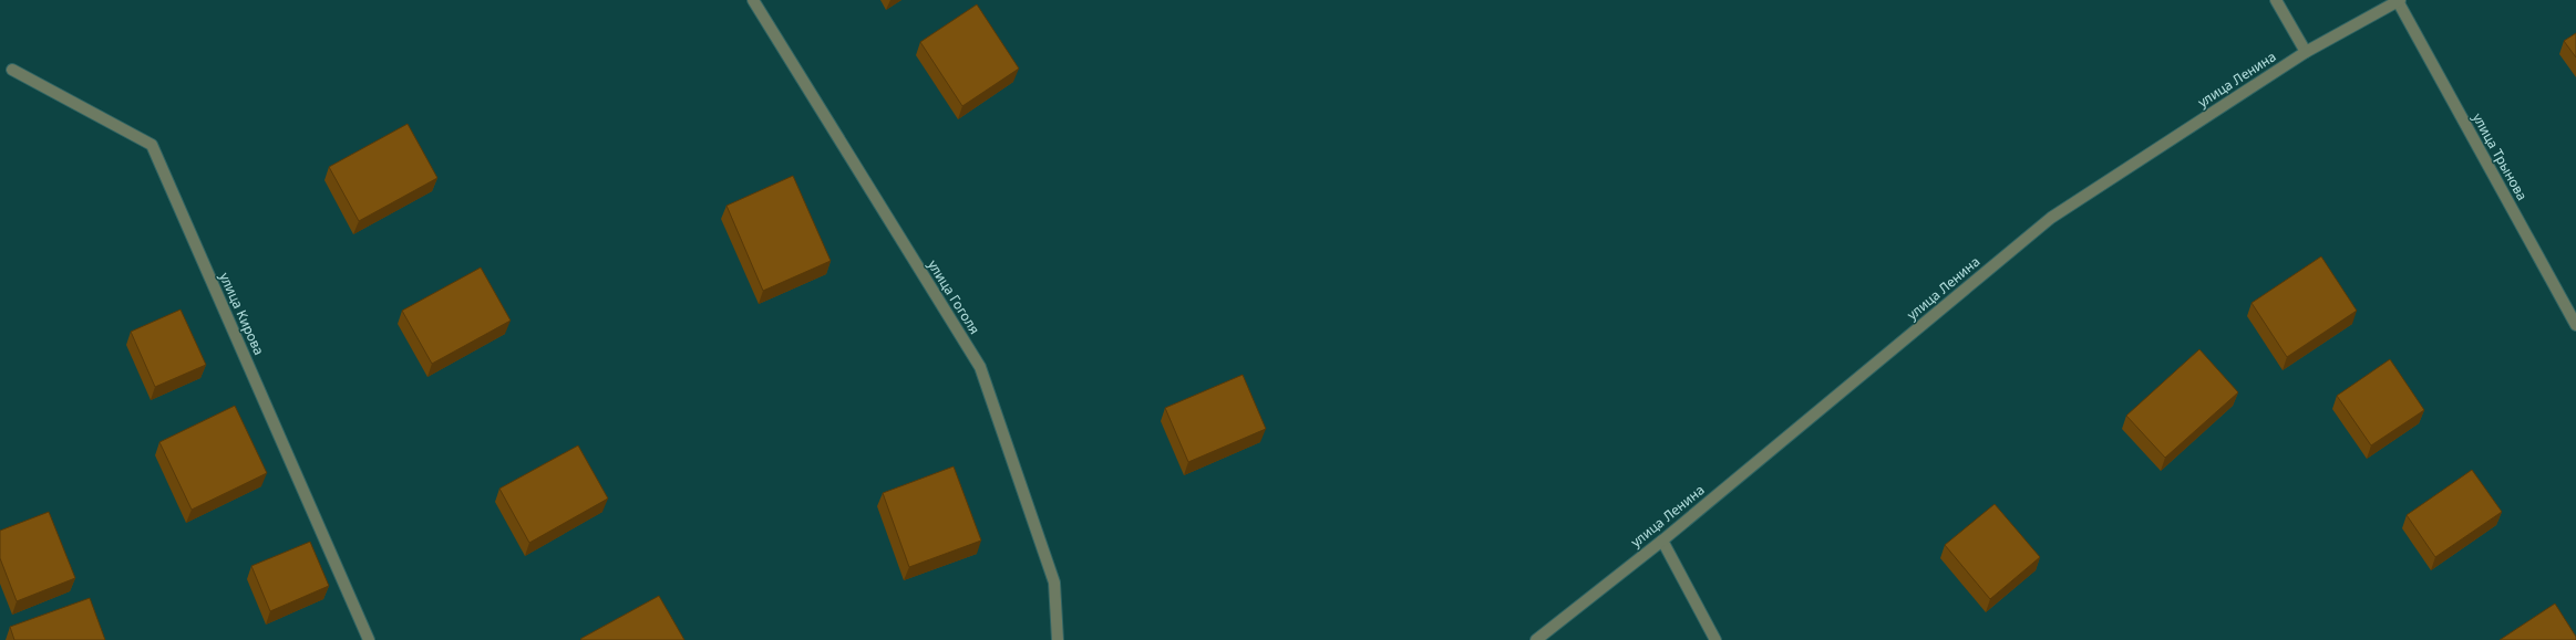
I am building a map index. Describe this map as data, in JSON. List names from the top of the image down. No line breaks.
{"streets":{"street":["улица Ленина","улица Трынова","улица Гоголя","улица Кирова"]},"crossings":[["улица Ленина","улица Трынова"]]}
